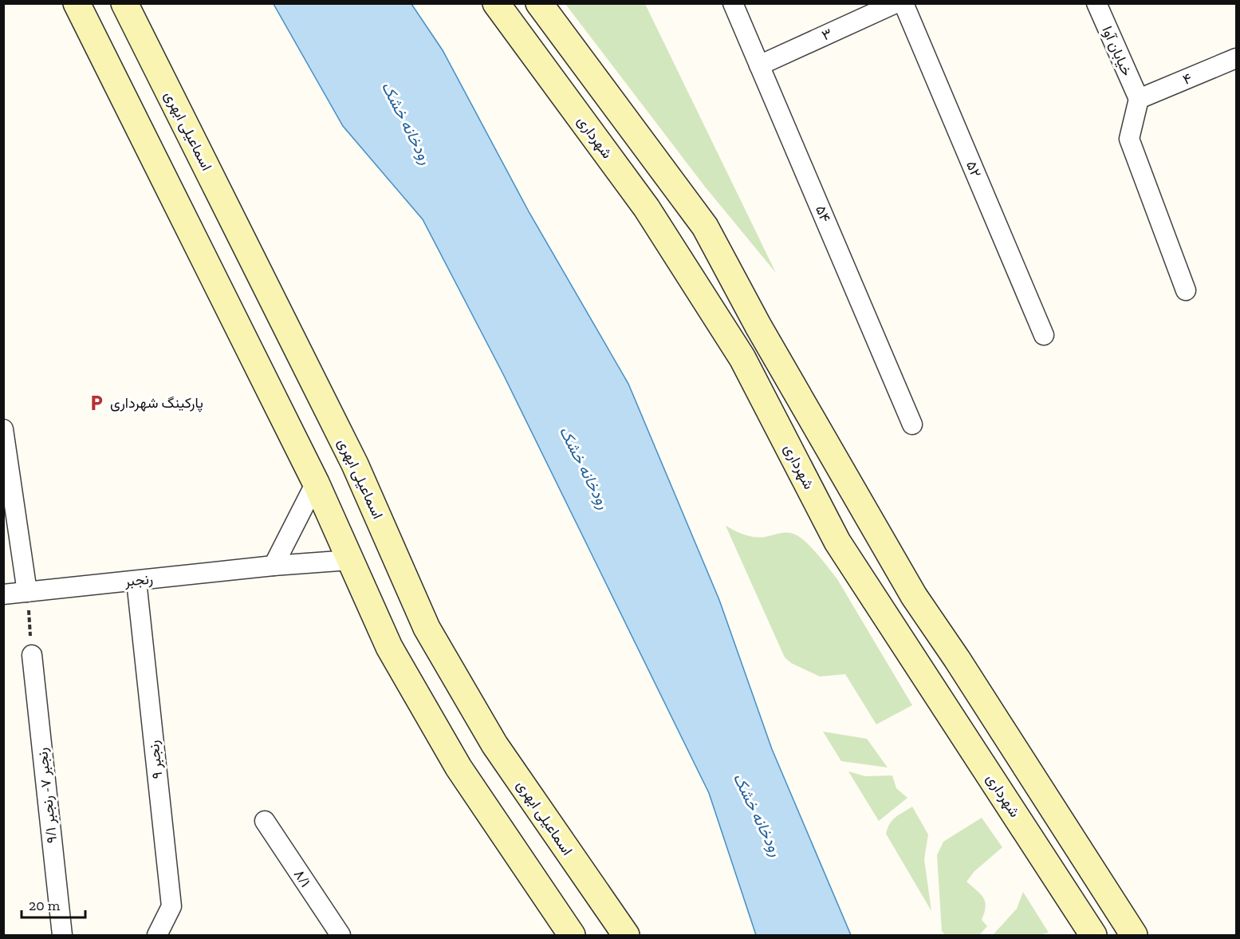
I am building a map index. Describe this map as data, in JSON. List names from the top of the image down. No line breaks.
{"streets":{"street":["۳","خیابان آوا","۴","اسماعیلی ابهری","شهرداری","۵۲","۵۴","رنجبر","رنجبر ۹","رنجبر ۷- رنجبر ۹/۱","۸/۱"]},"crossings":[["۳","۵۴"],["خیابان آوا","۴"],["رنجبر","رنجبر ۹"]],"water":["رودخانه خشک"],"places":{"parking":["پارکینگ شهرداری"]},"scale_bar":"20 m"}
